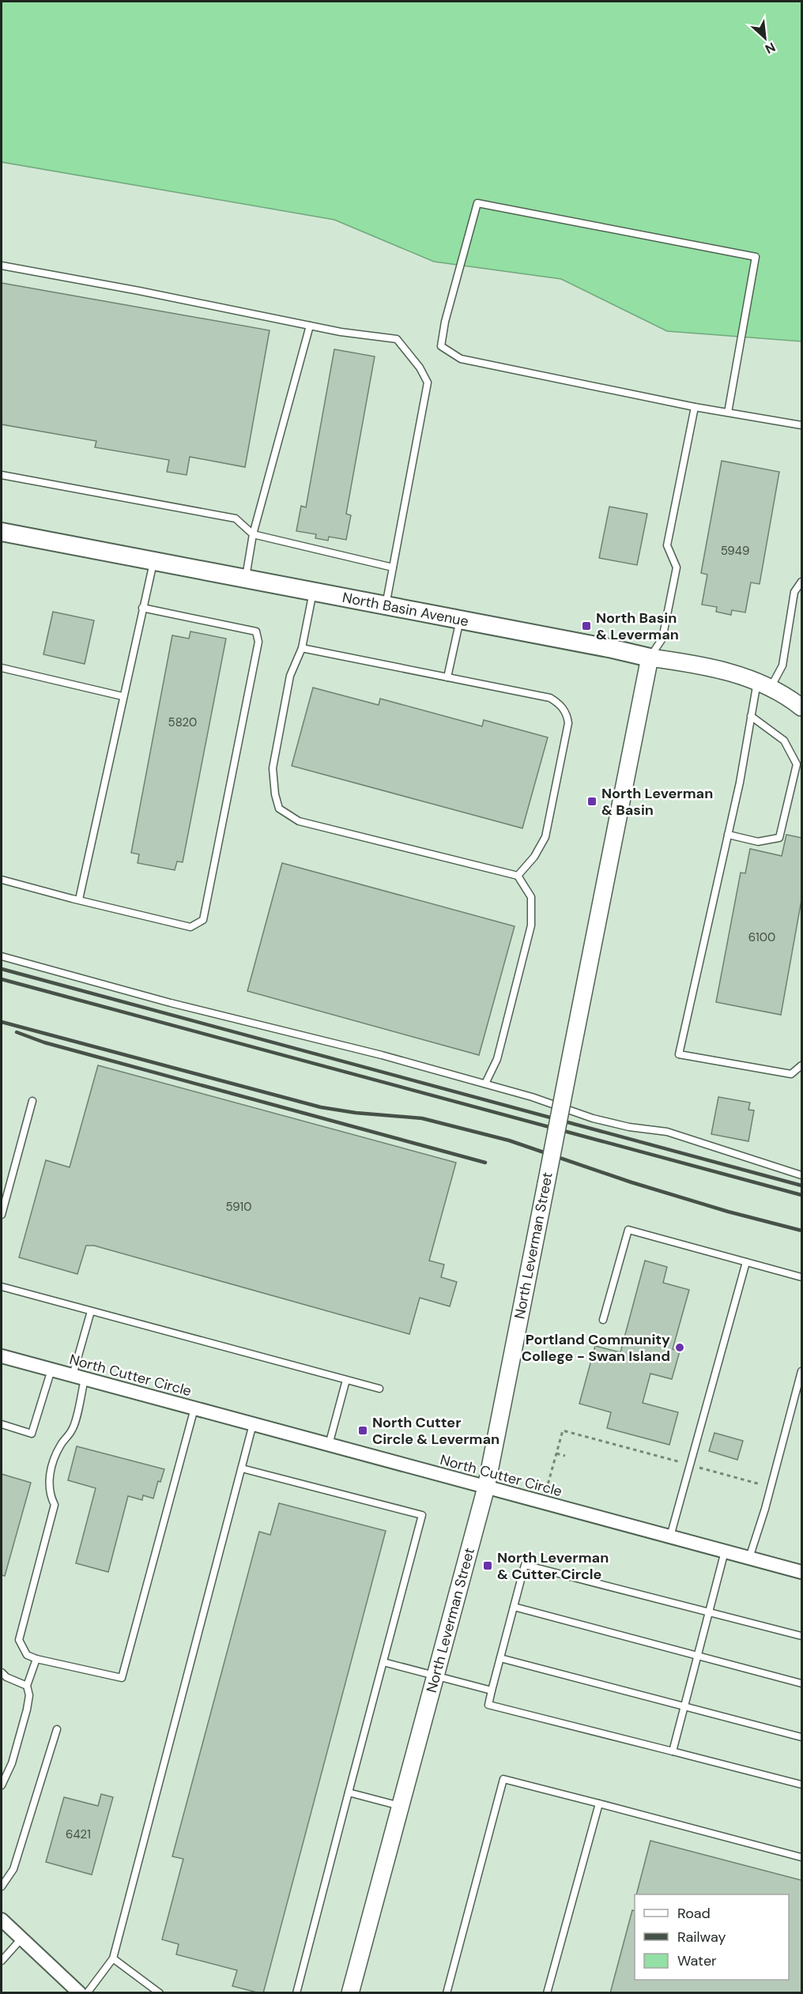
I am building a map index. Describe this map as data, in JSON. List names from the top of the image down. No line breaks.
{"streets":{"main road":["North Basin Avenue"],"street":["North Leverman Street","North Cutter Circle"]},"crossings":[["North Basin Avenue","North Leverman Street"],["North Leverman Street","North Cutter Circle"]],"places":{"transit":["North Basin & Leverman","North Leverman & Basin","North Cutter Circle & Leverman","North Leverman & Cutter Circle"],"other":["Portland Community College - Swan Island"]},"house_numbers":["5949","5820","6100","5910","6421"],"legend":["Road","Railway","Water"],"north":"bottom right"}
